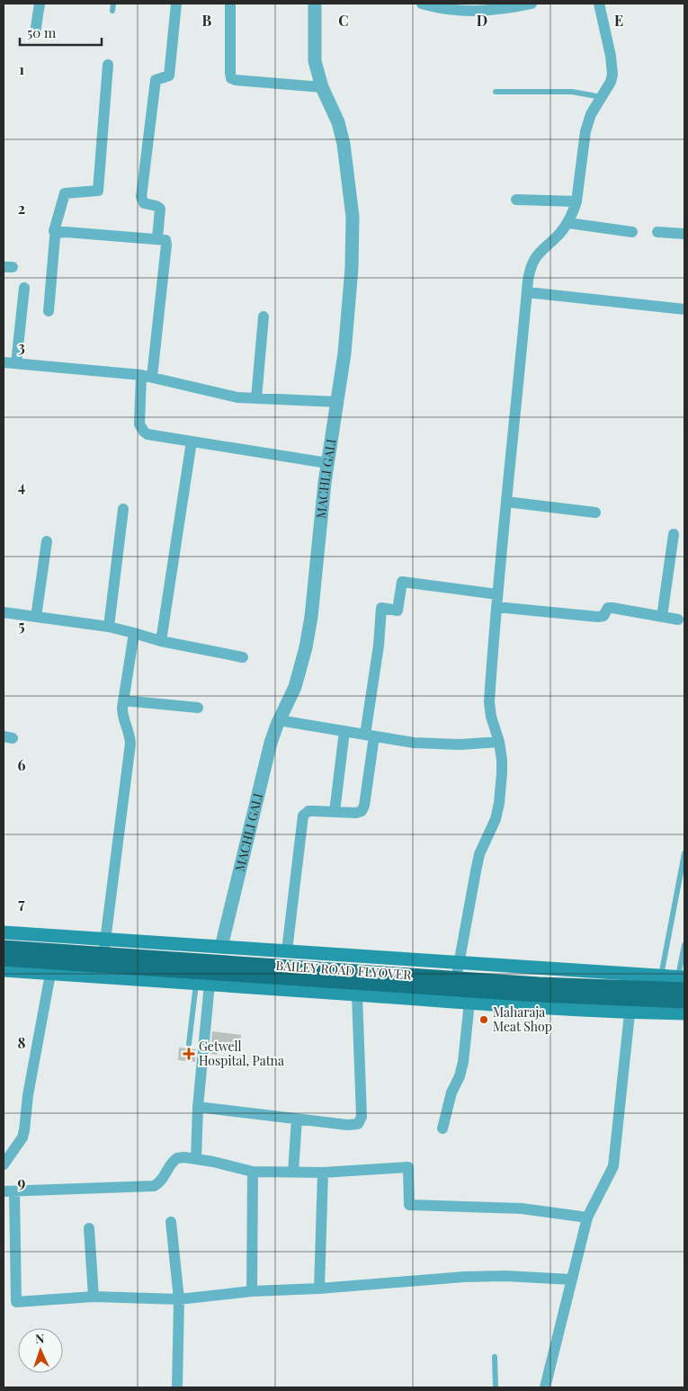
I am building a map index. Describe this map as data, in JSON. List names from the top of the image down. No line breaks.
{"streets":{"highway":["BAILEY ROAD FLYOVER"],"street":["MACHLI GALI"]},"places":{"other":["Maharaja Meat Shop"],"health":["Getwell Hospital, Patna"]},"scale_bar":"50 m","north":"top","grid":{"columns":["B","C","D","E"],"rows":["1","2","3","4","5","6","7","8","9"]}}
